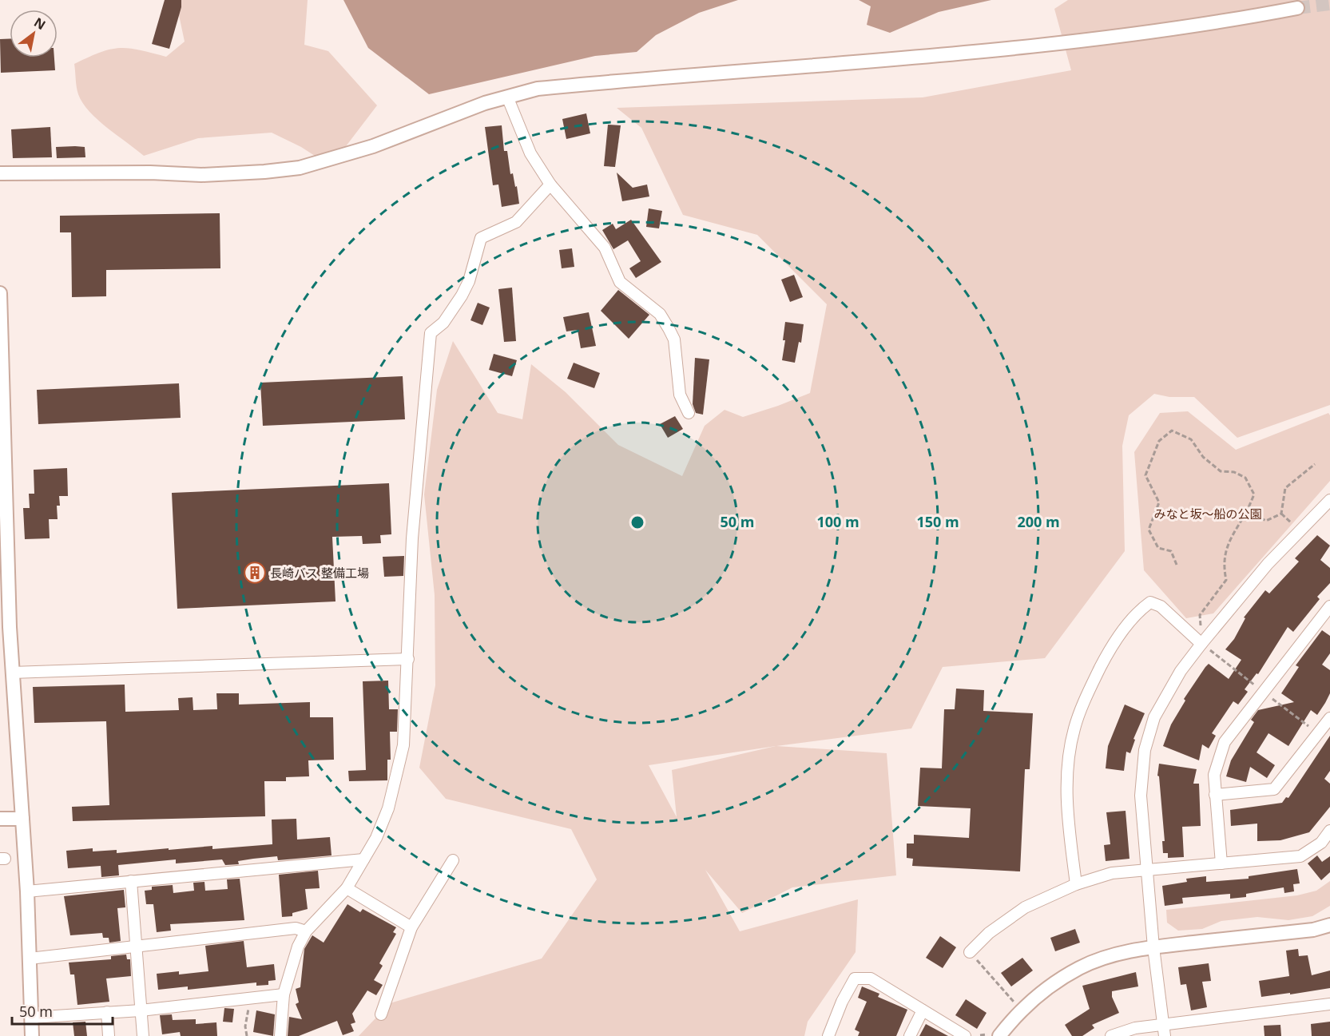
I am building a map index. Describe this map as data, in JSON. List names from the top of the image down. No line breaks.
{"parks":["みなと坂〜船の公園"],"places":{"building":["長崎バス 整備工場"]},"scale_bar":"50 m","north":"top right","rings":["50 m","100 m","150 m","200 m"]}
